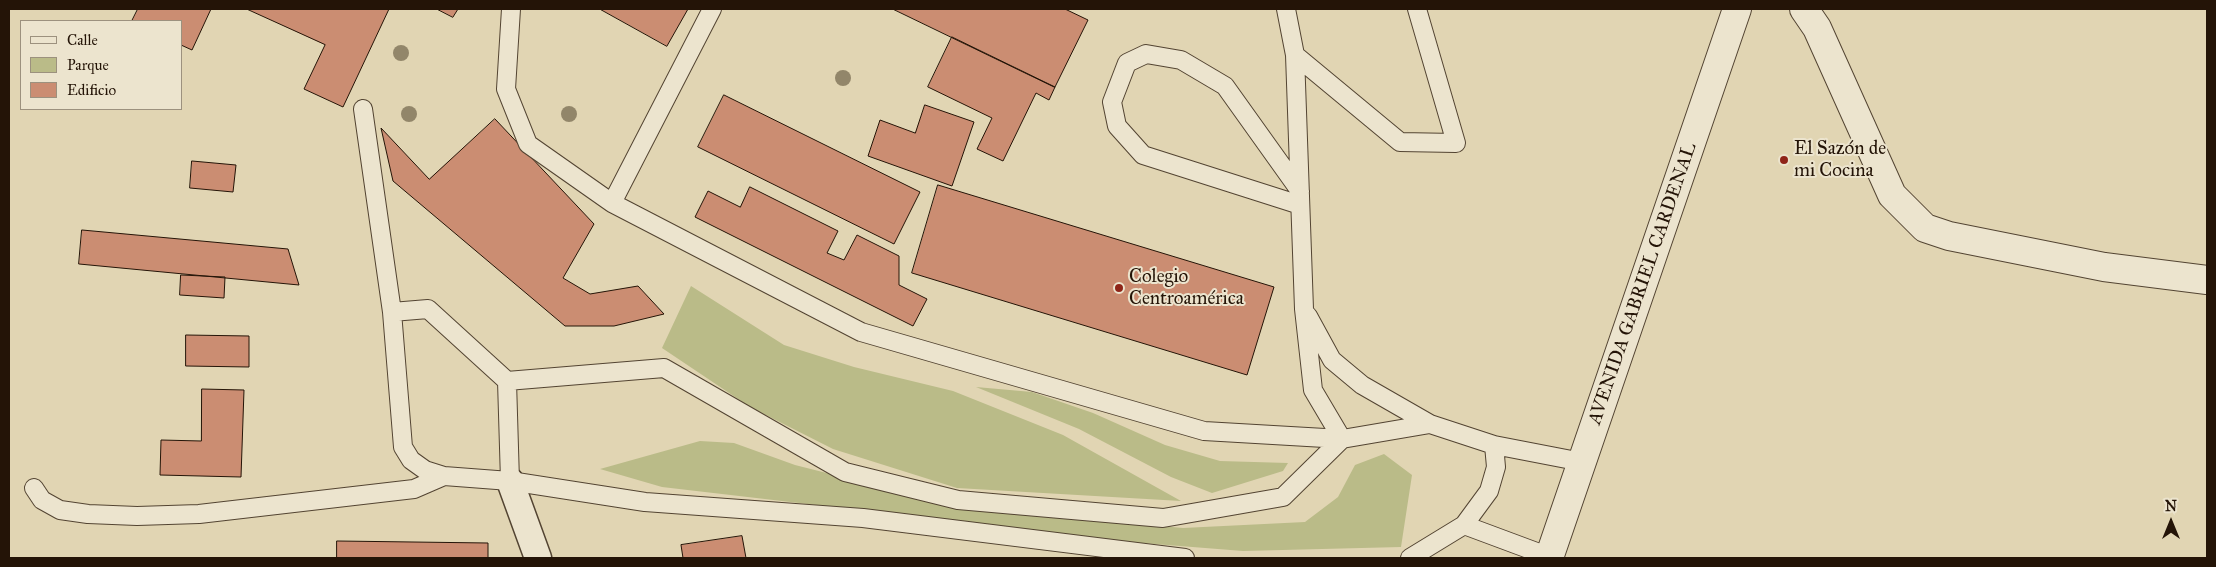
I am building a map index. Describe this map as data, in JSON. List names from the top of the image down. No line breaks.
{"streets":{"street":["AVENIDA GABRIEL CARDENAL"]},"places":["El Sazón de mi Cocina","Colegio Centroamérica"],"legend":["Calle","Parque","Edificio"],"north":"top"}
